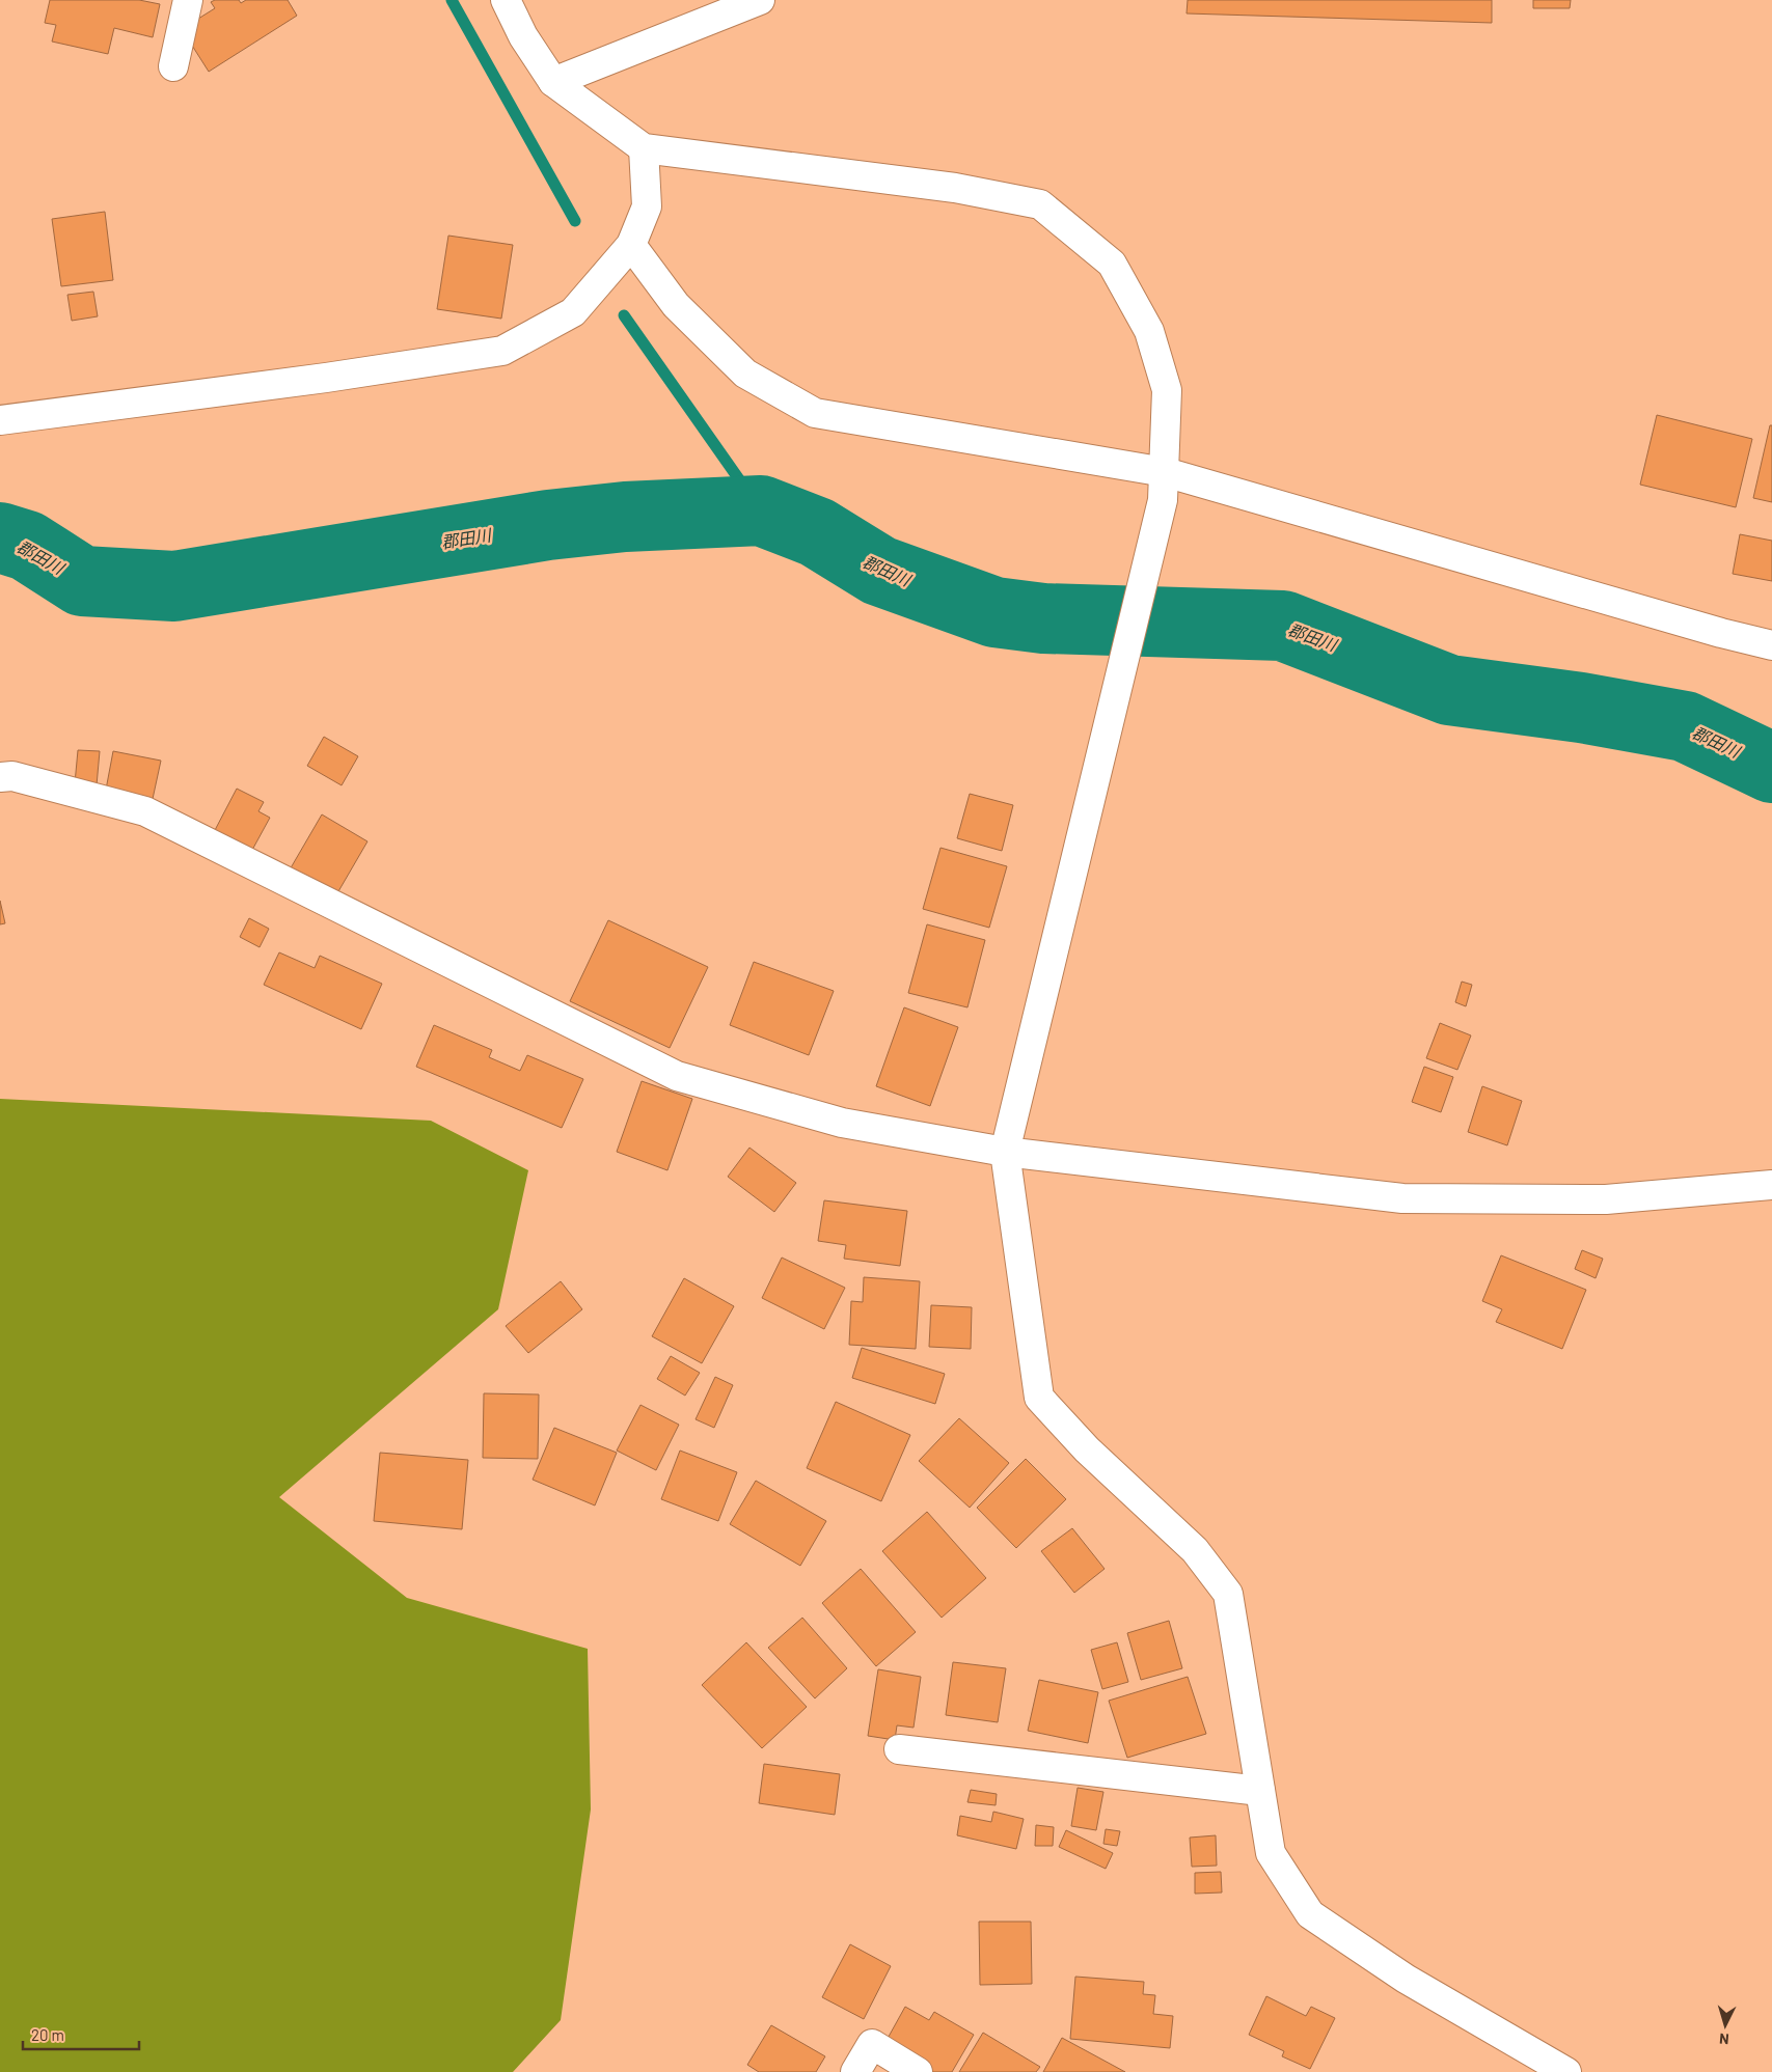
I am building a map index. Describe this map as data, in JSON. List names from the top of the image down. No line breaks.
{"water":["郡田川"],"scale_bar":"20 m","north":"bottom"}
